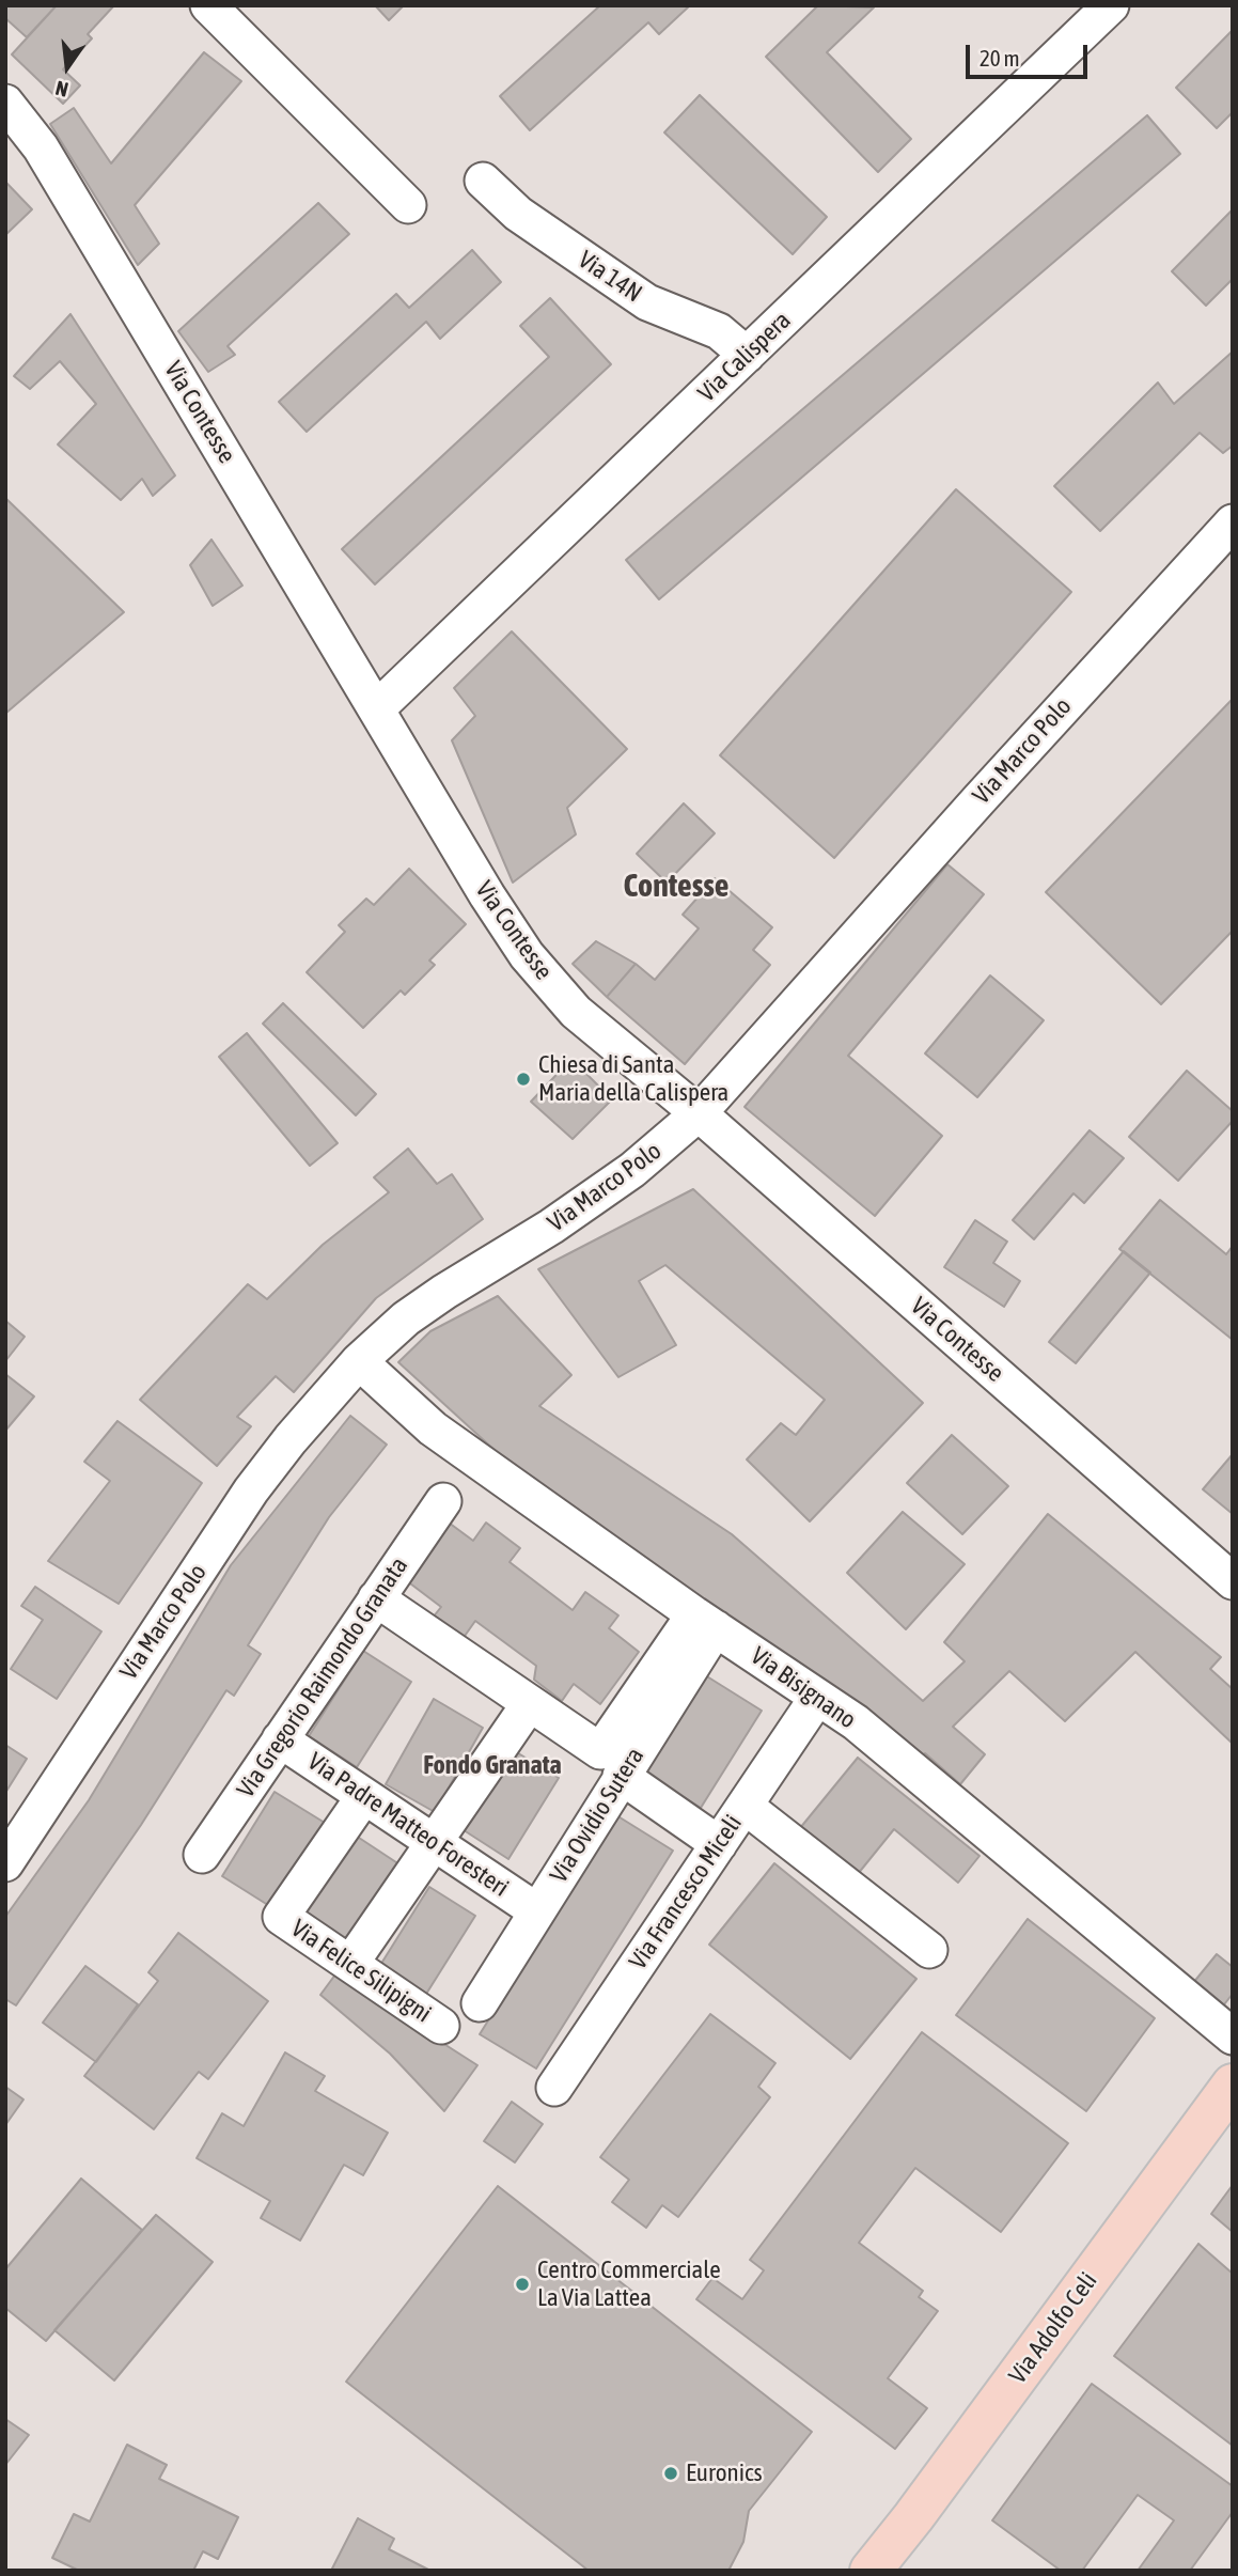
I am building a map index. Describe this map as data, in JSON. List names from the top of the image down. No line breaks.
{"streets":{"main road":["Via Adolfo Celi"],"street":["Via 14N","Via Calispera","Via Contesse","Via Marco Polo","Via Gregorio Raimondo Granata","Via Bisignano","Via Ovidio Sutera","Via Padre Matteo Foresteri","Via Francesco Miceli","Via Felice Silipigni"]},"crossings":[["Via 14N","Via Calispera"],["Via Calispera","Via Contesse"],["Via Contesse","Via Marco Polo"],["Via Marco Polo","Via Bisignano"],["Via Gregorio Raimondo Granata","Via Padre Matteo Foresteri"],["Via Bisignano","Via Ovidio Sutera"],["Via Bisignano","Via Francesco Miceli"],["Via Ovidio Sutera","Via Padre Matteo Foresteri"],["Via Padre Matteo Foresteri","Via Felice Silipigni"]],"districts":["Contesse","Fondo Granata"],"places":["Chiesa di Santa Maria della Calispera","Centro Commerciale La Via Lattea","Euronics"],"scale_bar":"20 m","north":"bottom"}
